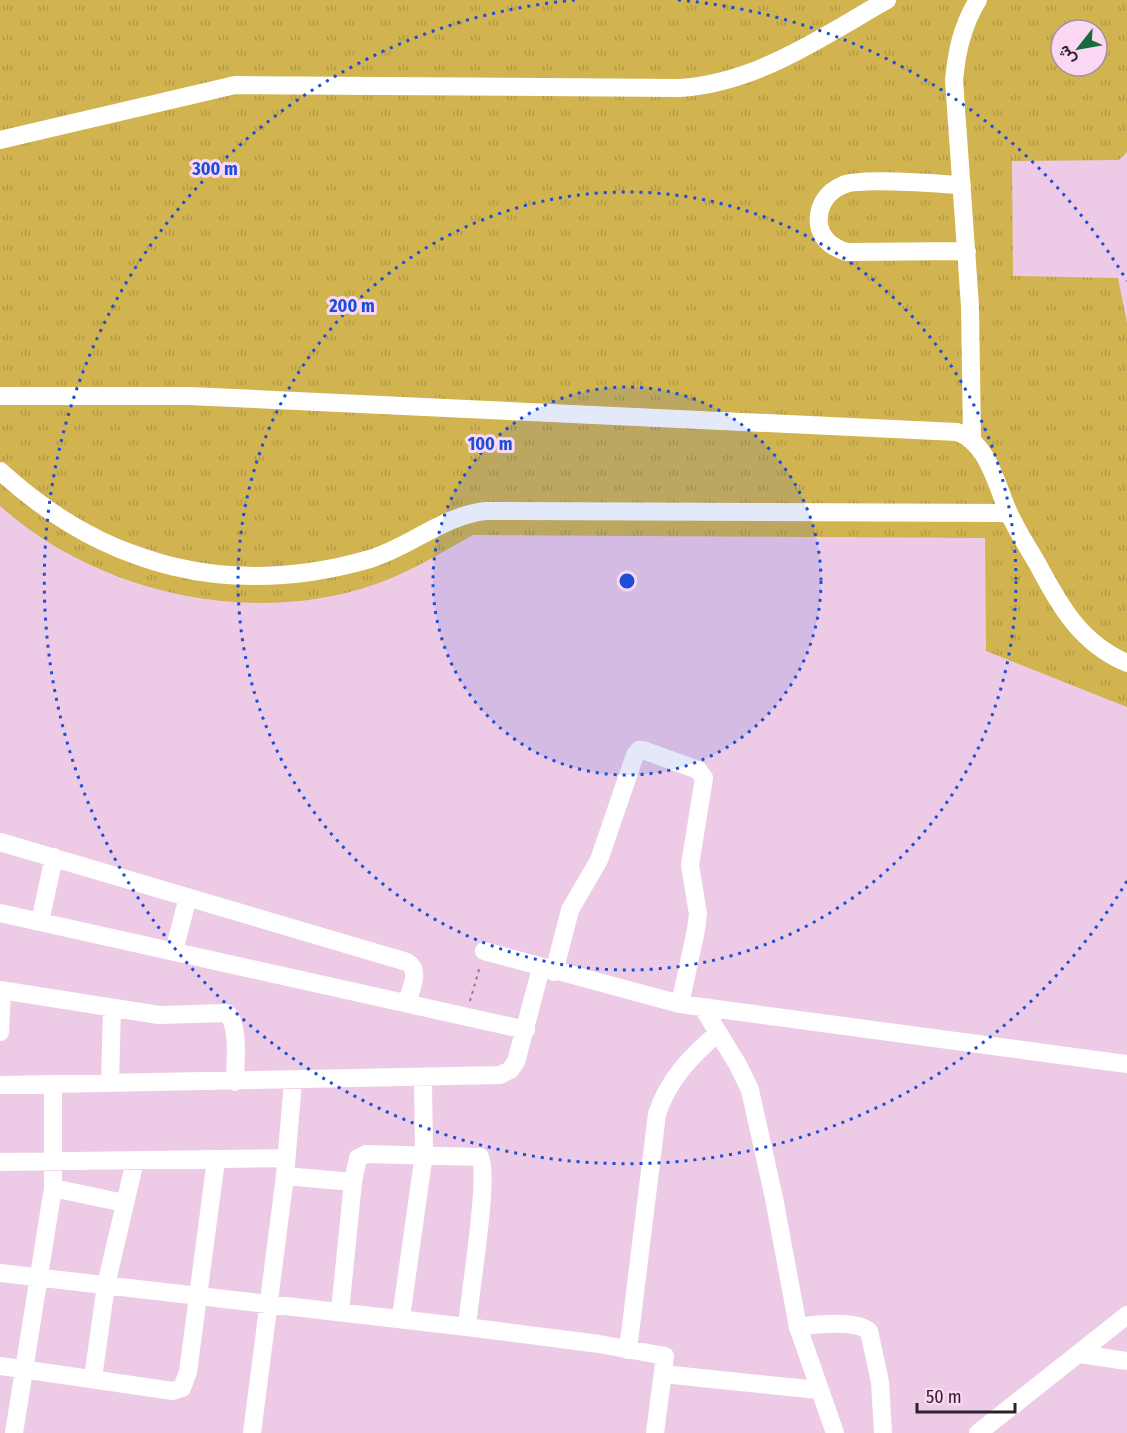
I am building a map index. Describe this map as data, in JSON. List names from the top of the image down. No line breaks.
{"scale_bar":"50 m","north":"bottom left","rings":["300 m","200 m","100 m"]}
